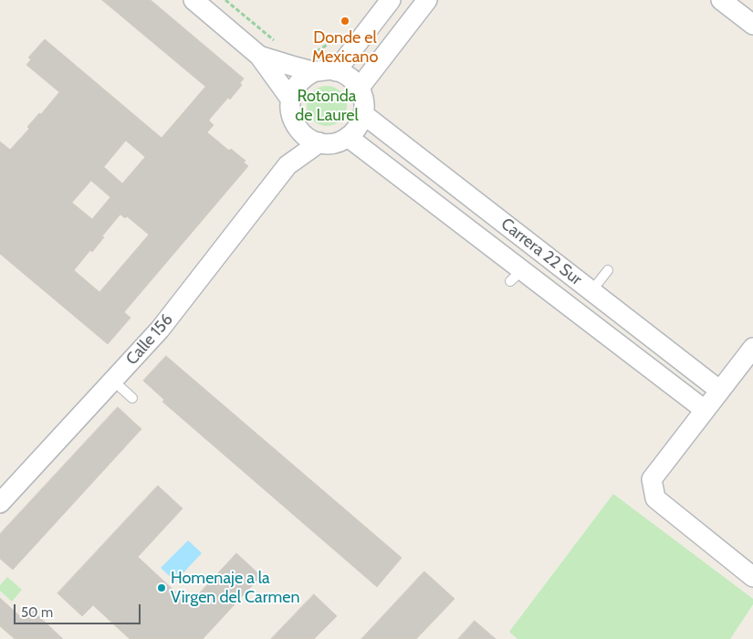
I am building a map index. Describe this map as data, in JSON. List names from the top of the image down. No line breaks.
{"streets":{"street":["Carrera 22 Sur","Calle 156"]},"crossings":[["Carrera 22 Sur","Calle 156"]],"parks":["Rotonda de Laurel"],"places":["Donde el Mexicano","Homenaje a la Virgen del Carmen"],"scale_bar":"50 m"}
